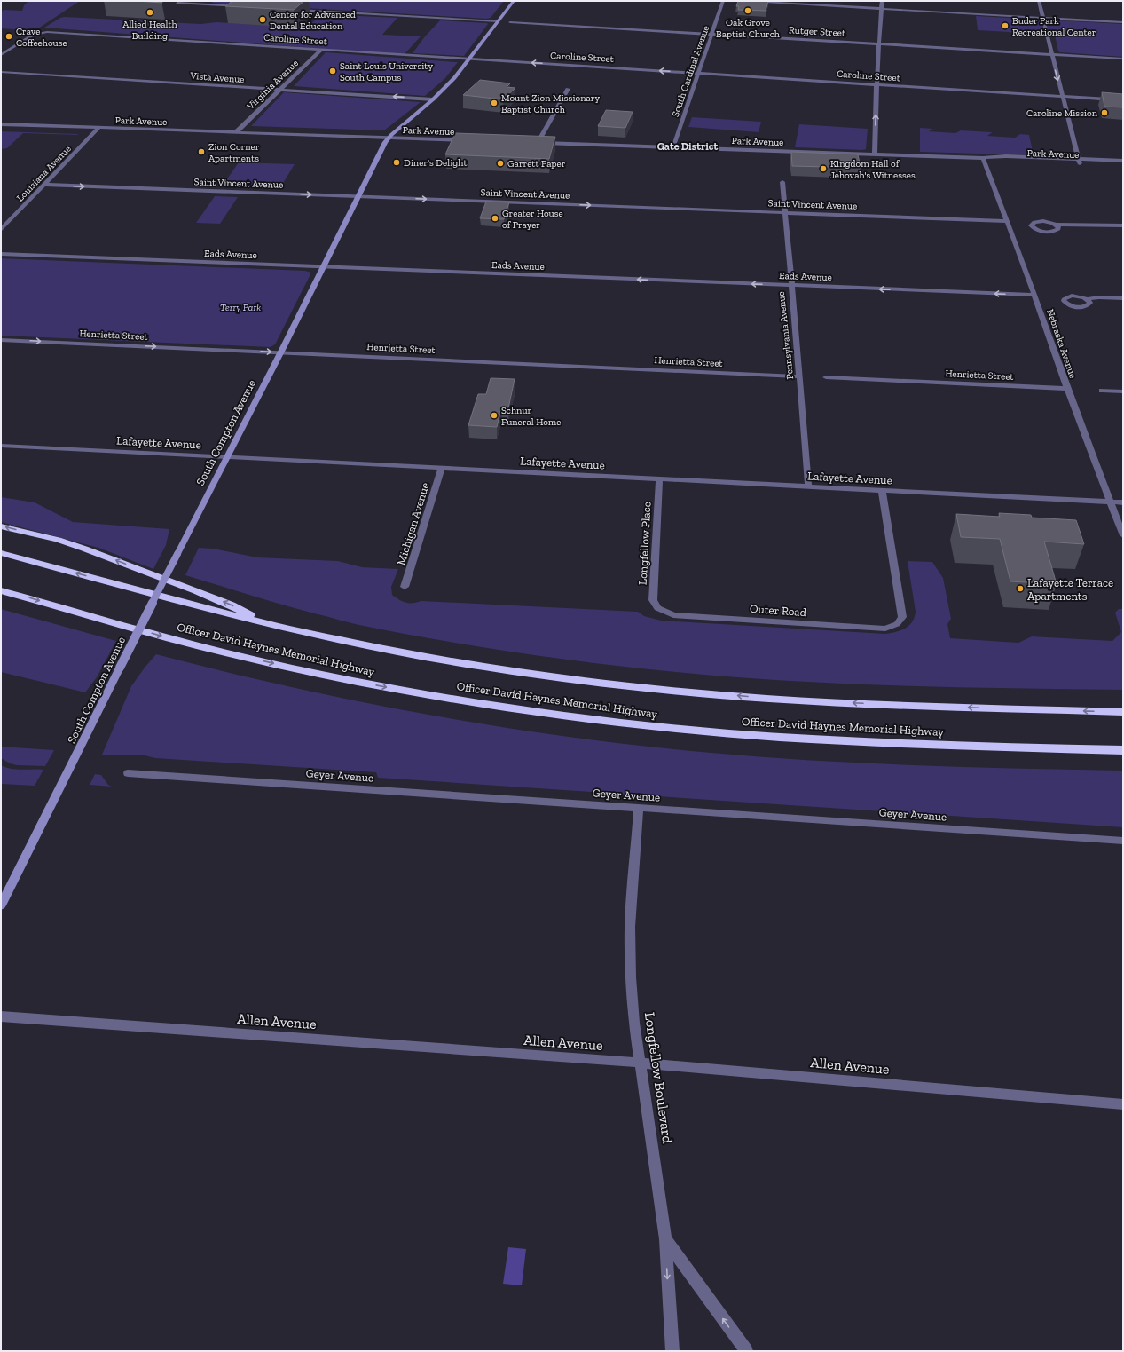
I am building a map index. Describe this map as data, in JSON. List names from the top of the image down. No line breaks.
{"streets":{"highway":["Officer David Haynes Memorial Highway"],"main road":["South Compton Avenue"],"street":["Rutger Street","Caroline Street","South Cardinal Avenue","Vista Avenue","Virginia Avenue","Park Avenue","Louisiana Avenue","Saint Vincent Avenue","Eads Avenue","Henrietta Street","Pennsylvania Avenue","Nebraska Avenue","Lafayette Avenue","Michigan Avenue","Longfellow Place","Outer Road","Geyer Avenue","Allen Avenue","Longfellow Boulevard"]},"crossings":[["Rutger Street","South Cardinal Avenue"],["Caroline Street","South Cardinal Avenue"],["Caroline Street","Virginia Avenue"],["Caroline Street","South Compton Avenue"],["South Cardinal Avenue","Park Avenue"],["Vista Avenue","Virginia Avenue"],["Vista Avenue","South Compton Avenue"],["Virginia Avenue","Park Avenue"],["Park Avenue","Louisiana Avenue"],["Park Avenue","Nebraska Avenue"],["Park Avenue","South Compton Avenue"],["Louisiana Avenue","Saint Vincent Avenue"],["Saint Vincent Avenue","Pennsylvania Avenue"],["Saint Vincent Avenue","Nebraska Avenue"],["Saint Vincent Avenue","South Compton Avenue"],["Eads Avenue","Pennsylvania Avenue"],["Eads Avenue","Nebraska Avenue"],["Eads Avenue","South Compton Avenue"],["Henrietta Street","Pennsylvania Avenue"],["Henrietta Street","Nebraska Avenue"],["Henrietta Street","South Compton Avenue"],["Pennsylvania Avenue","Lafayette Avenue"],["Nebraska Avenue","Lafayette Avenue"],["South Compton Avenue","Lafayette Avenue"],["Lafayette Avenue","Michigan Avenue"],["Lafayette Avenue","Longfellow Place"],["Lafayette Avenue","Outer Road"],["Longfellow Place","Outer Road"],["Geyer Avenue","Longfellow Boulevard"],["Allen Avenue","Longfellow Boulevard"]],"one_way":["Vista Avenue","Saint Vincent Avenue","Eads Avenue"],"districts":["Gate District"],"parks":["Terry Park"],"places":["Oak Grove Baptist Church","Allied Health Building","Center for Advanced Dental Education","Buder Park Recreational Center","Crave Coffeehouse","Saint Louis University South Campus","Mount Zion Missionary Baptist Church","Caroline Mission","Zion Corner Apartments","Diner's Delight","Garrett Paper","Kingdom Hall of Jehovah's Witnesses","Greater House of Prayer","Schnur Funeral Home","Lafayette Terrace Apartments"]}
